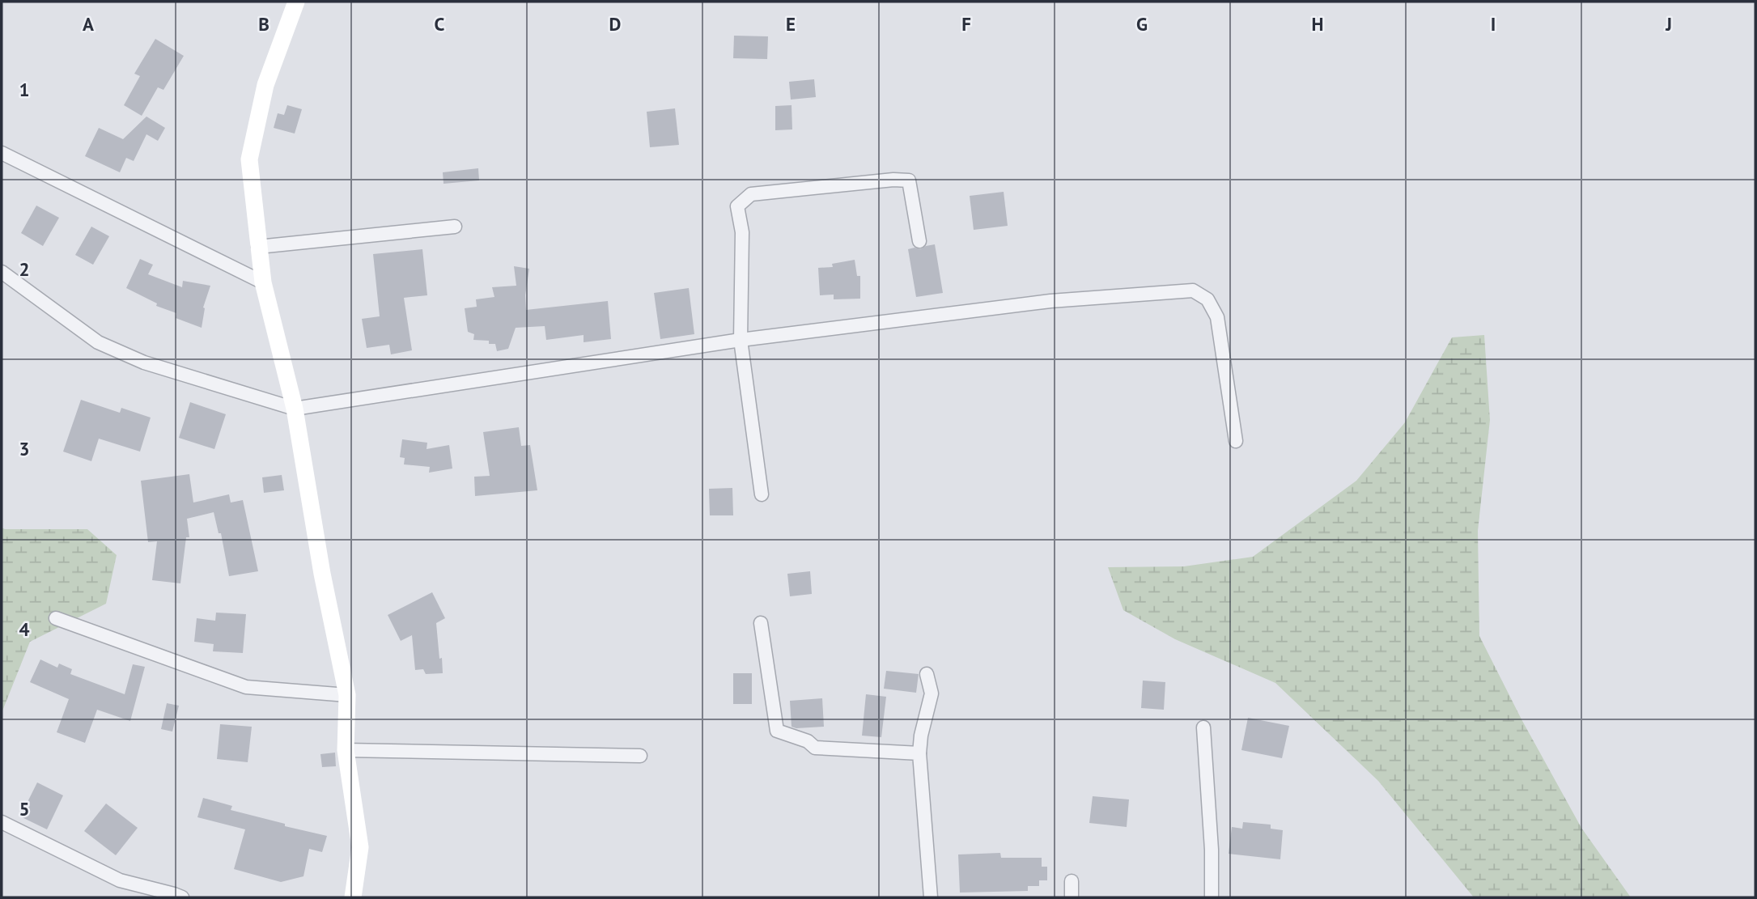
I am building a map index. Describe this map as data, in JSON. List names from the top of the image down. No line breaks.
{"grid":{"columns":["A","B","C","D","E","F","G","H","I","J"],"rows":["1","2","3","4","5"]}}
